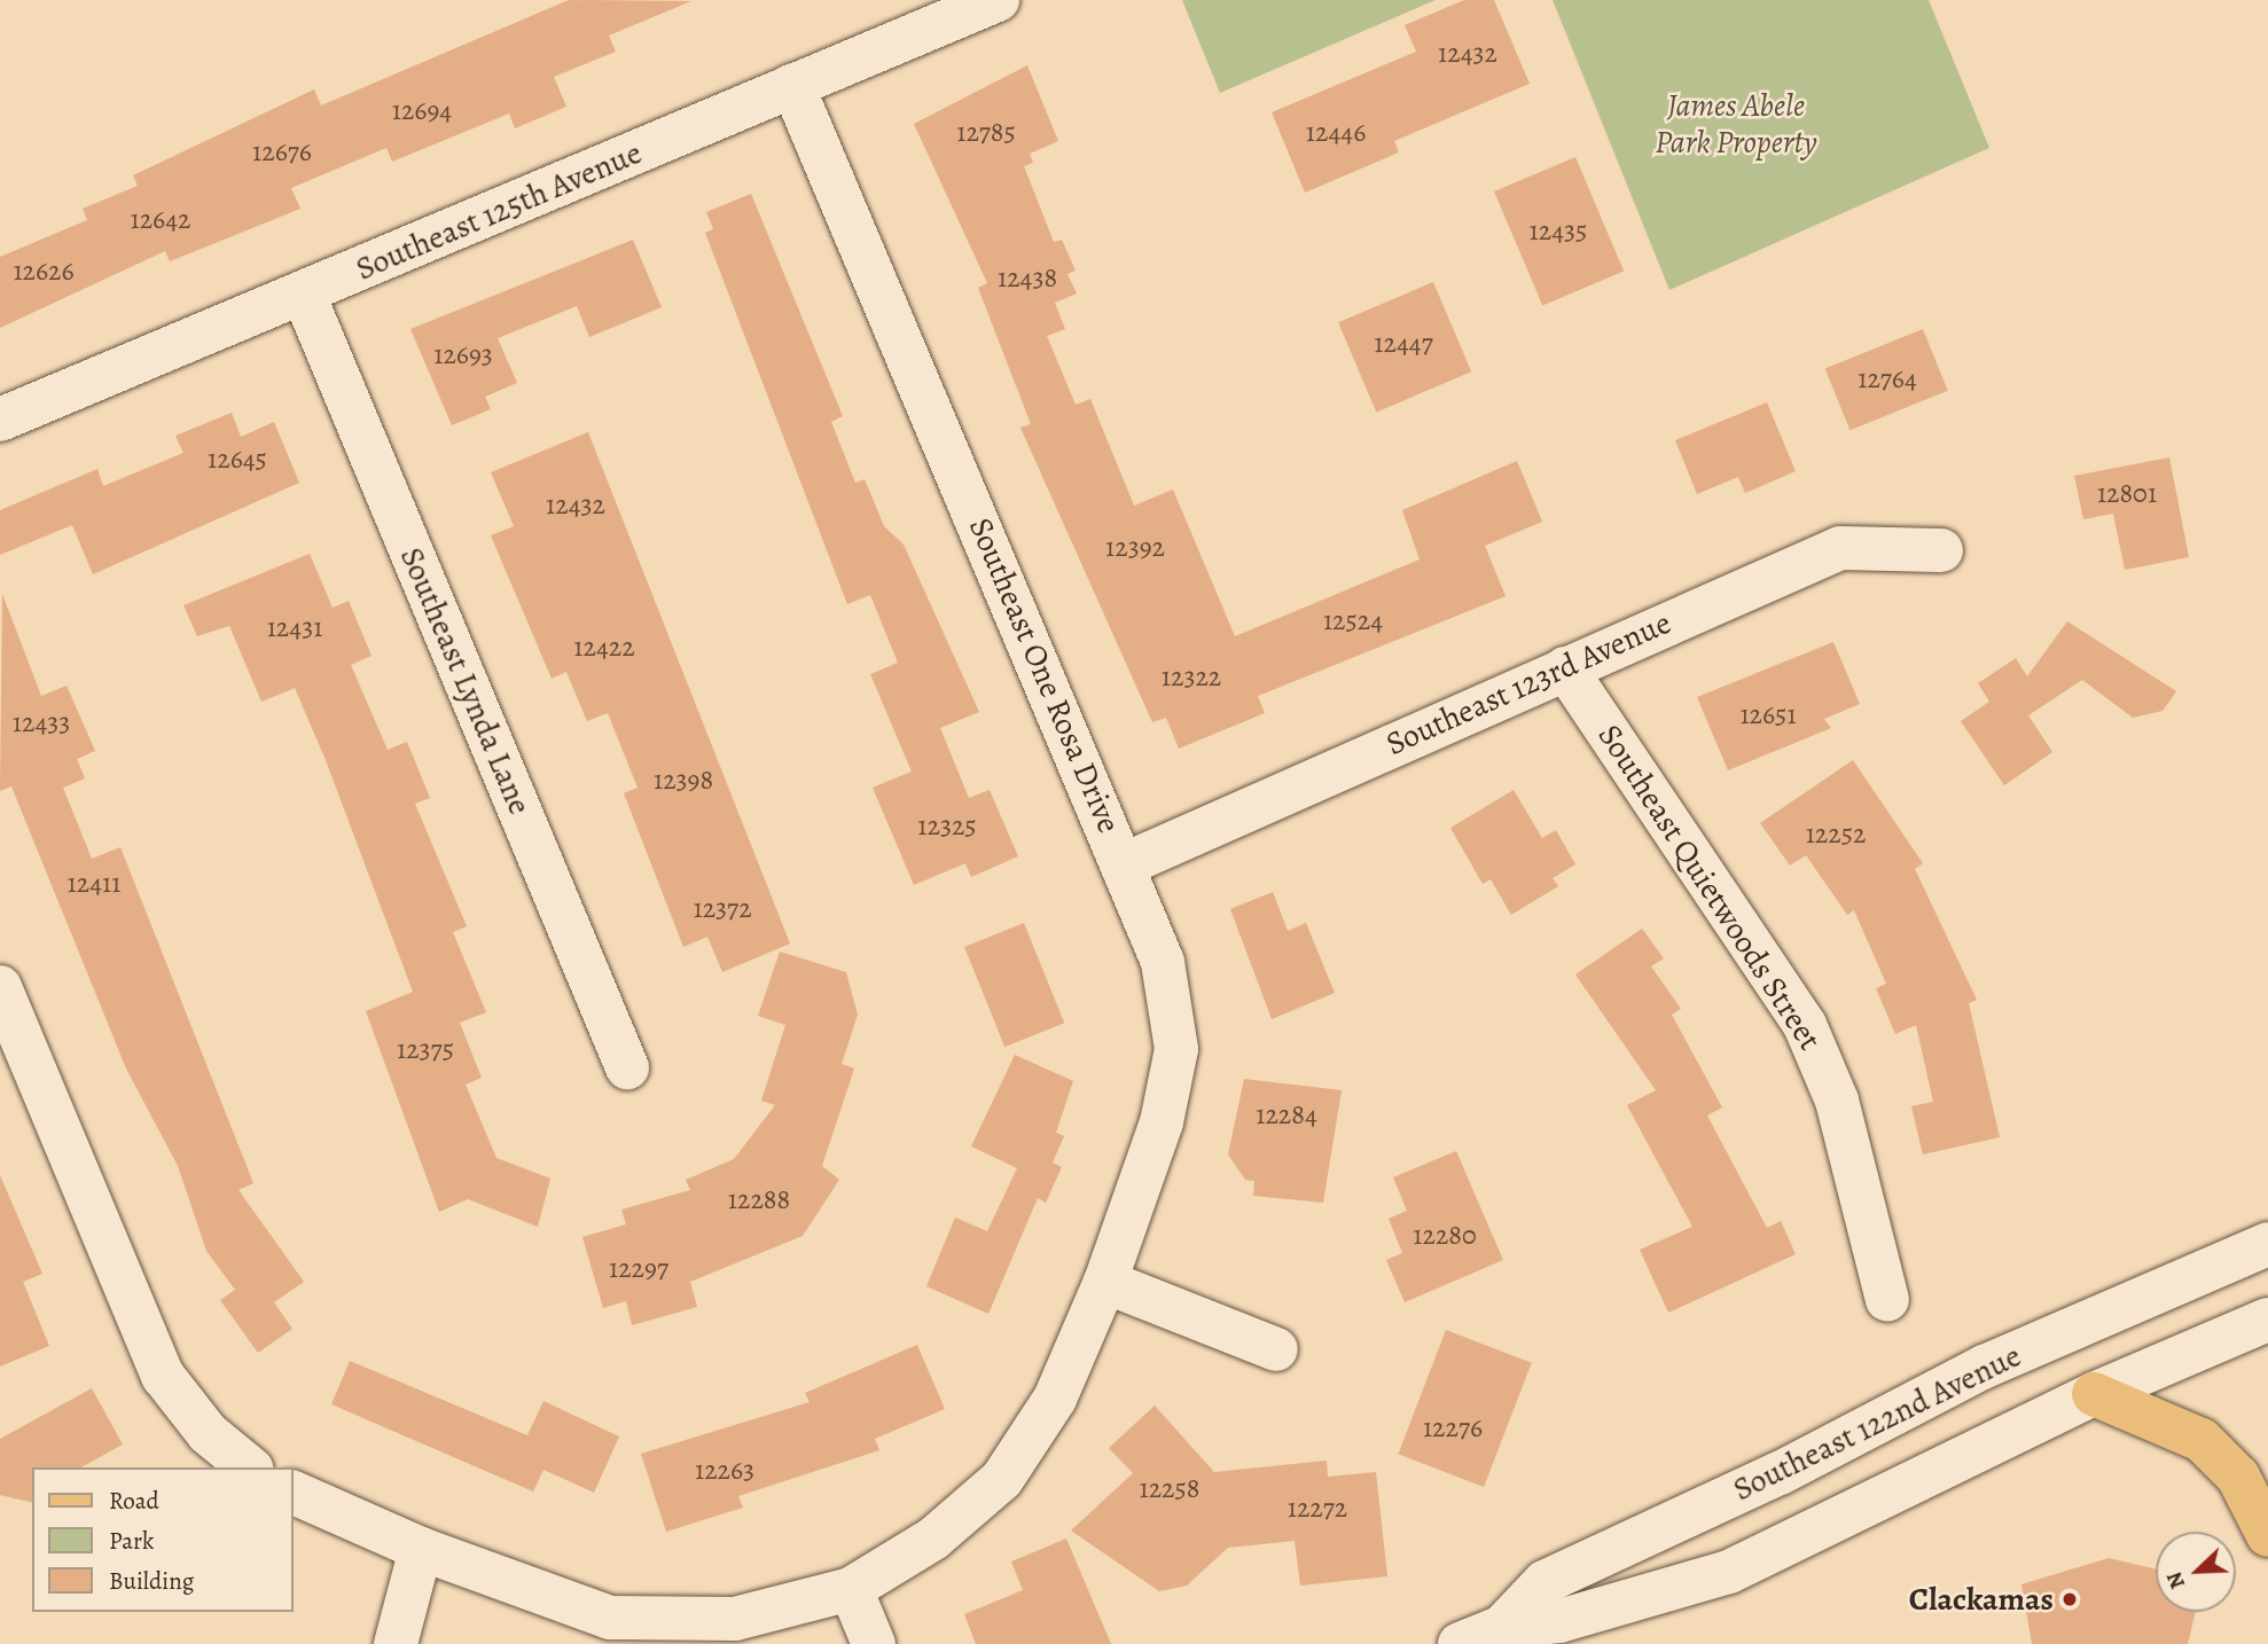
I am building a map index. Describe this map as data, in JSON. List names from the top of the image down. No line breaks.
{"streets":{"street":["Southeast 125th Avenue","Southeast One Rosa Drive","Southeast Lynda Lane","Southeast 123rd Avenue","Southeast Quietwoods Street","Southeast 122nd Avenue"]},"crossings":[["Southeast 125th Avenue","Southeast One Rosa Drive"],["Southeast 125th Avenue","Southeast Lynda Lane"],["Southeast One Rosa Drive","Southeast 123rd Avenue"],["Southeast 123rd Avenue","Southeast Quietwoods Street"]],"parks":["James Abele Park Property"],"places":["Clackamas"],"house_numbers":["12432","12694","12785","12446","12676","12642","12435","12626","12438","12447","12693","12764","12645","12801","12432","12392","12524","12431","12422","12322","12651","12433","12398","12325","12252","12411","12372","12375","12284","12288","12280","12297","12276","12263","12258","12272"],"legend":["Road","Park","Building"],"north":"bottom left"}
